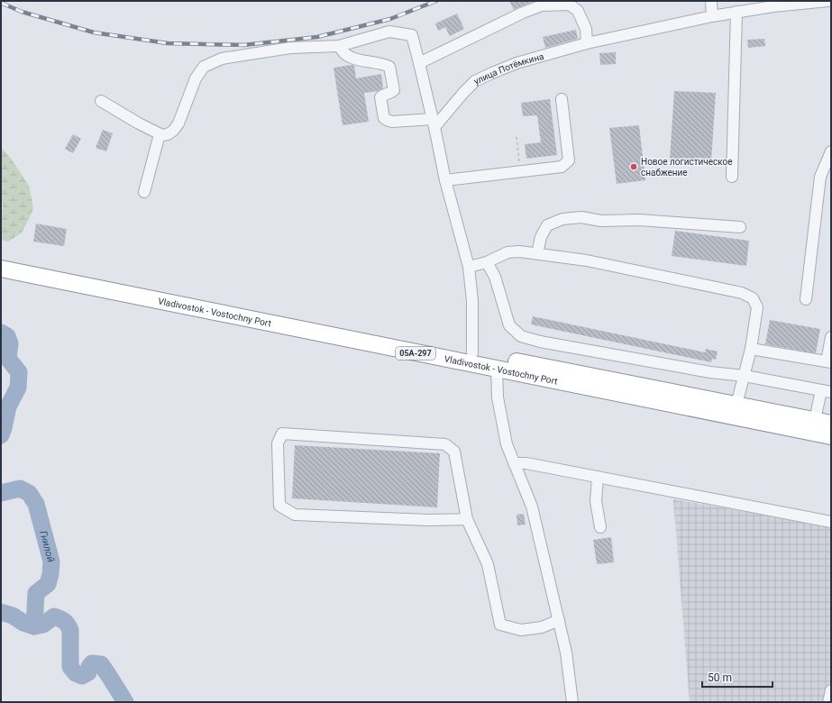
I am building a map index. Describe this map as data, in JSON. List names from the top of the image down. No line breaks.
{"streets":{"highway":["Vladivostok - Vostochny Port","05А-297"],"street":["улица Потёмкина"]},"water":["Гнилой"],"places":["Новое логистическое снабжение"],"scale_bar":"50 m"}
